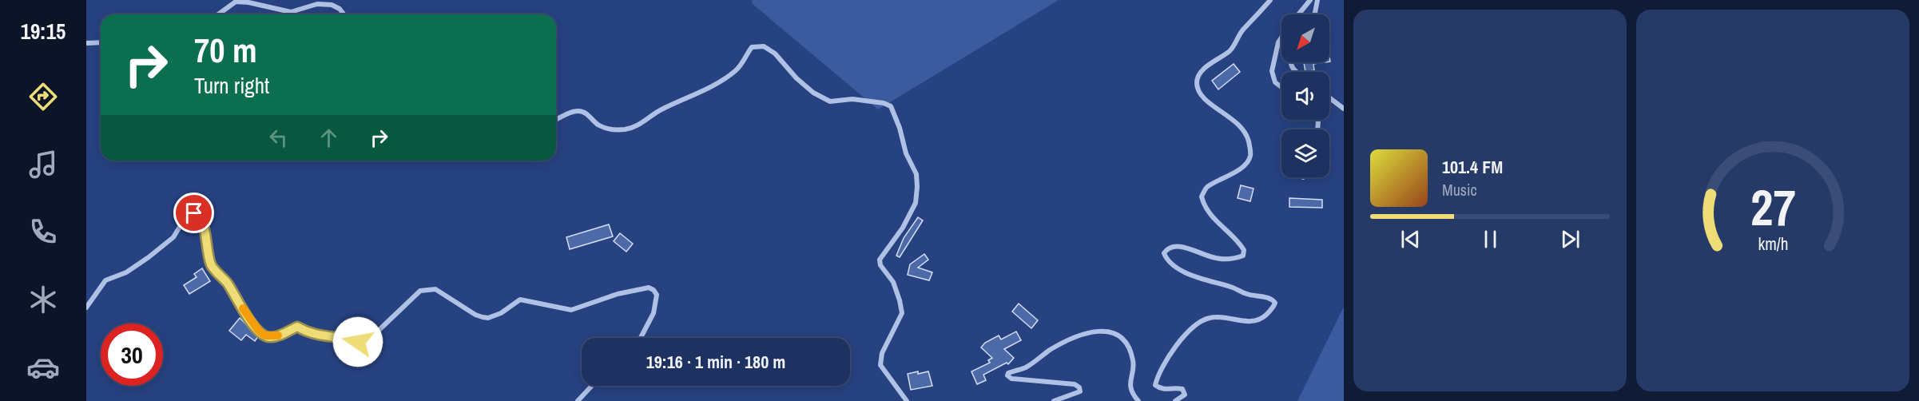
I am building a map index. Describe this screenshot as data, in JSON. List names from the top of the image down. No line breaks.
{"north":"bottom left","page":{"tabs":"19:15","turn":["70 m","Turn right"],"song":["101.4 FM","Music"],"limit":"30","trip":"19:16 · 1 min · 180 m","gauge":["27","km/h"]}}
